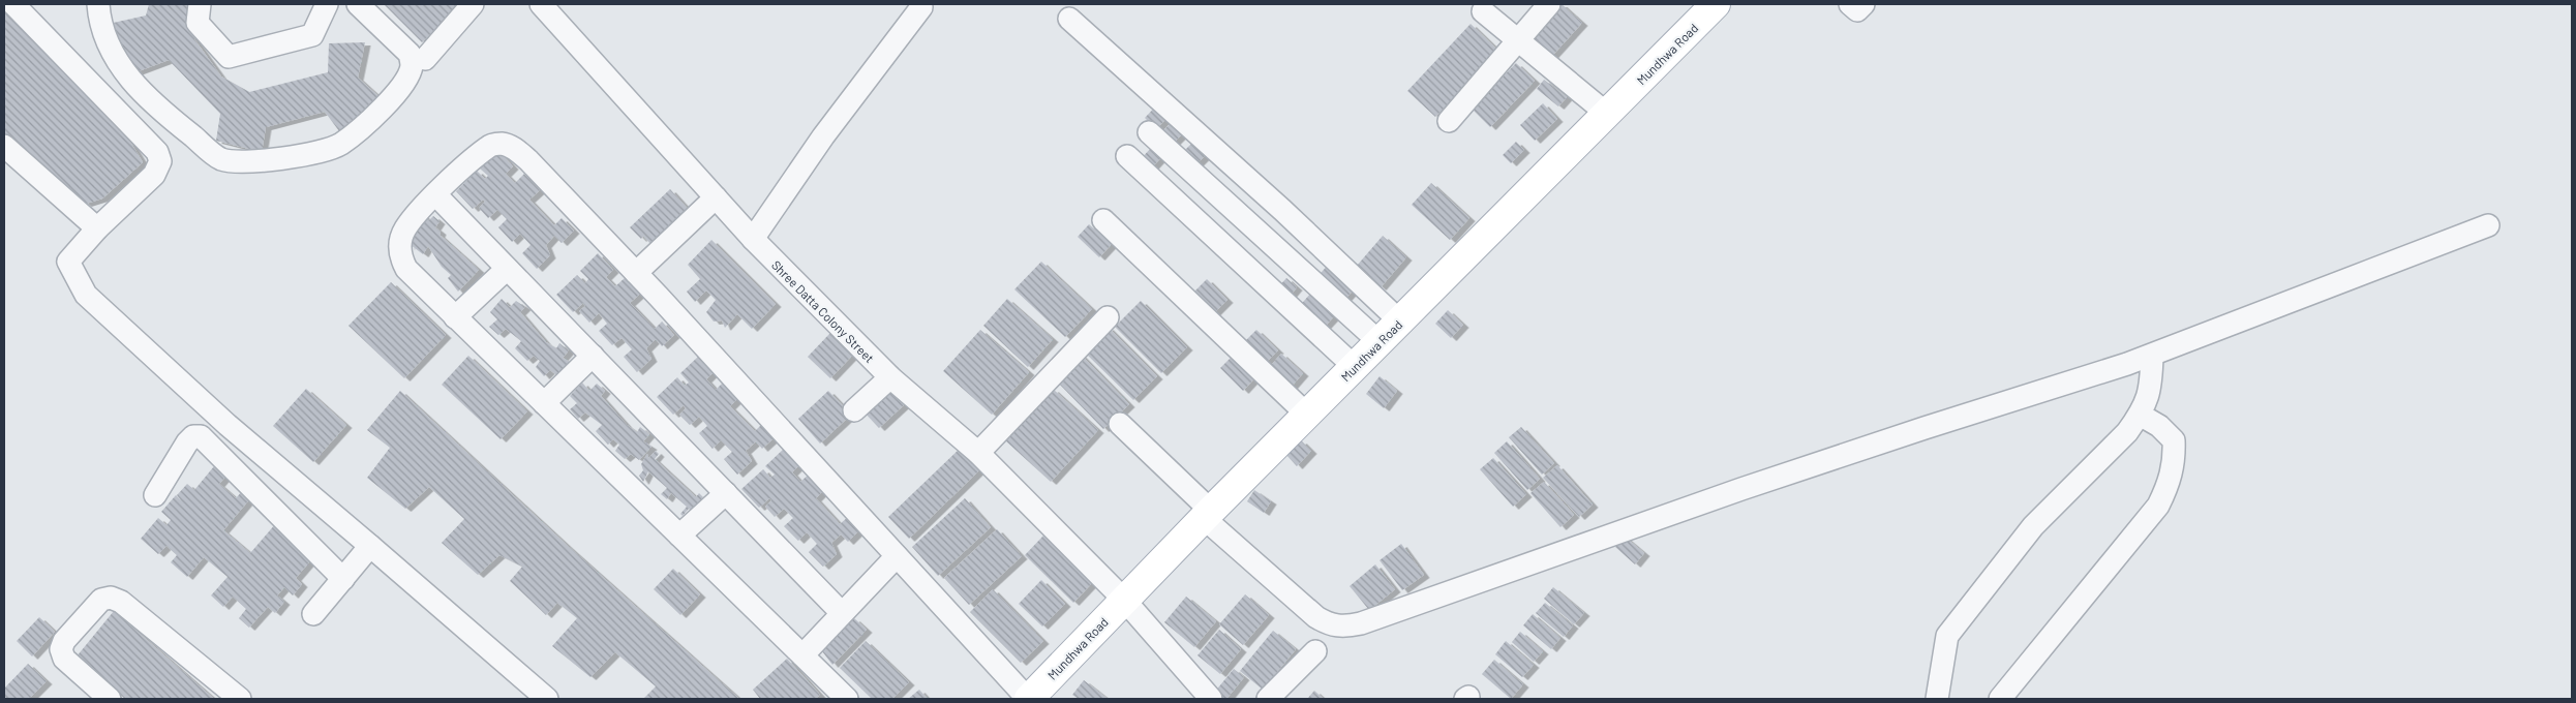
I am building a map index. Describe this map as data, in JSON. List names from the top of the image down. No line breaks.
{"streets":{"main road":["Mundhwa Road"],"street":["Shree Datta Colony Street"]},"crossings":[["Mundhwa Road","Shree Datta Colony Street"]]}
